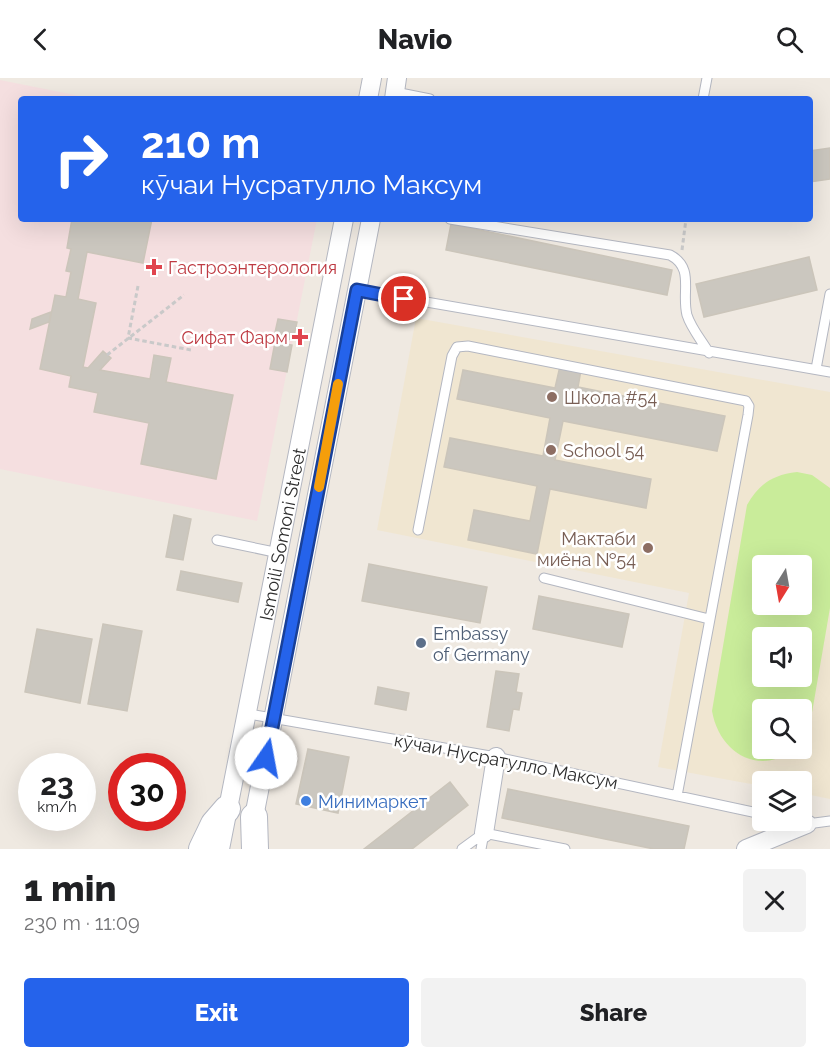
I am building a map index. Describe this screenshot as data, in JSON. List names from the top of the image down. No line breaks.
{"streets":{"street":["Ismoili Somoni Street"],"lane":["кӯчаи Нусратулло Максум"]},"crossings":[["Ismoili Somoni Street","кӯчаи Нусратулло Максум"]],"places":{"health":["Гастроэнтерология","Сифат Фарм"],"other":["Школа #54","School 54","Мактаби миёна №54","Embassy of Germany","Минимаркет"]},"north":"bottom","page":{"header":"Navio","turn":["210 m","кӯчаи Нусратулло Максум"],"speed":"23 km/h","limit":"30","heading":["1 min","230 m · 11:09"],"buttons":["Exit","Share"]}}
